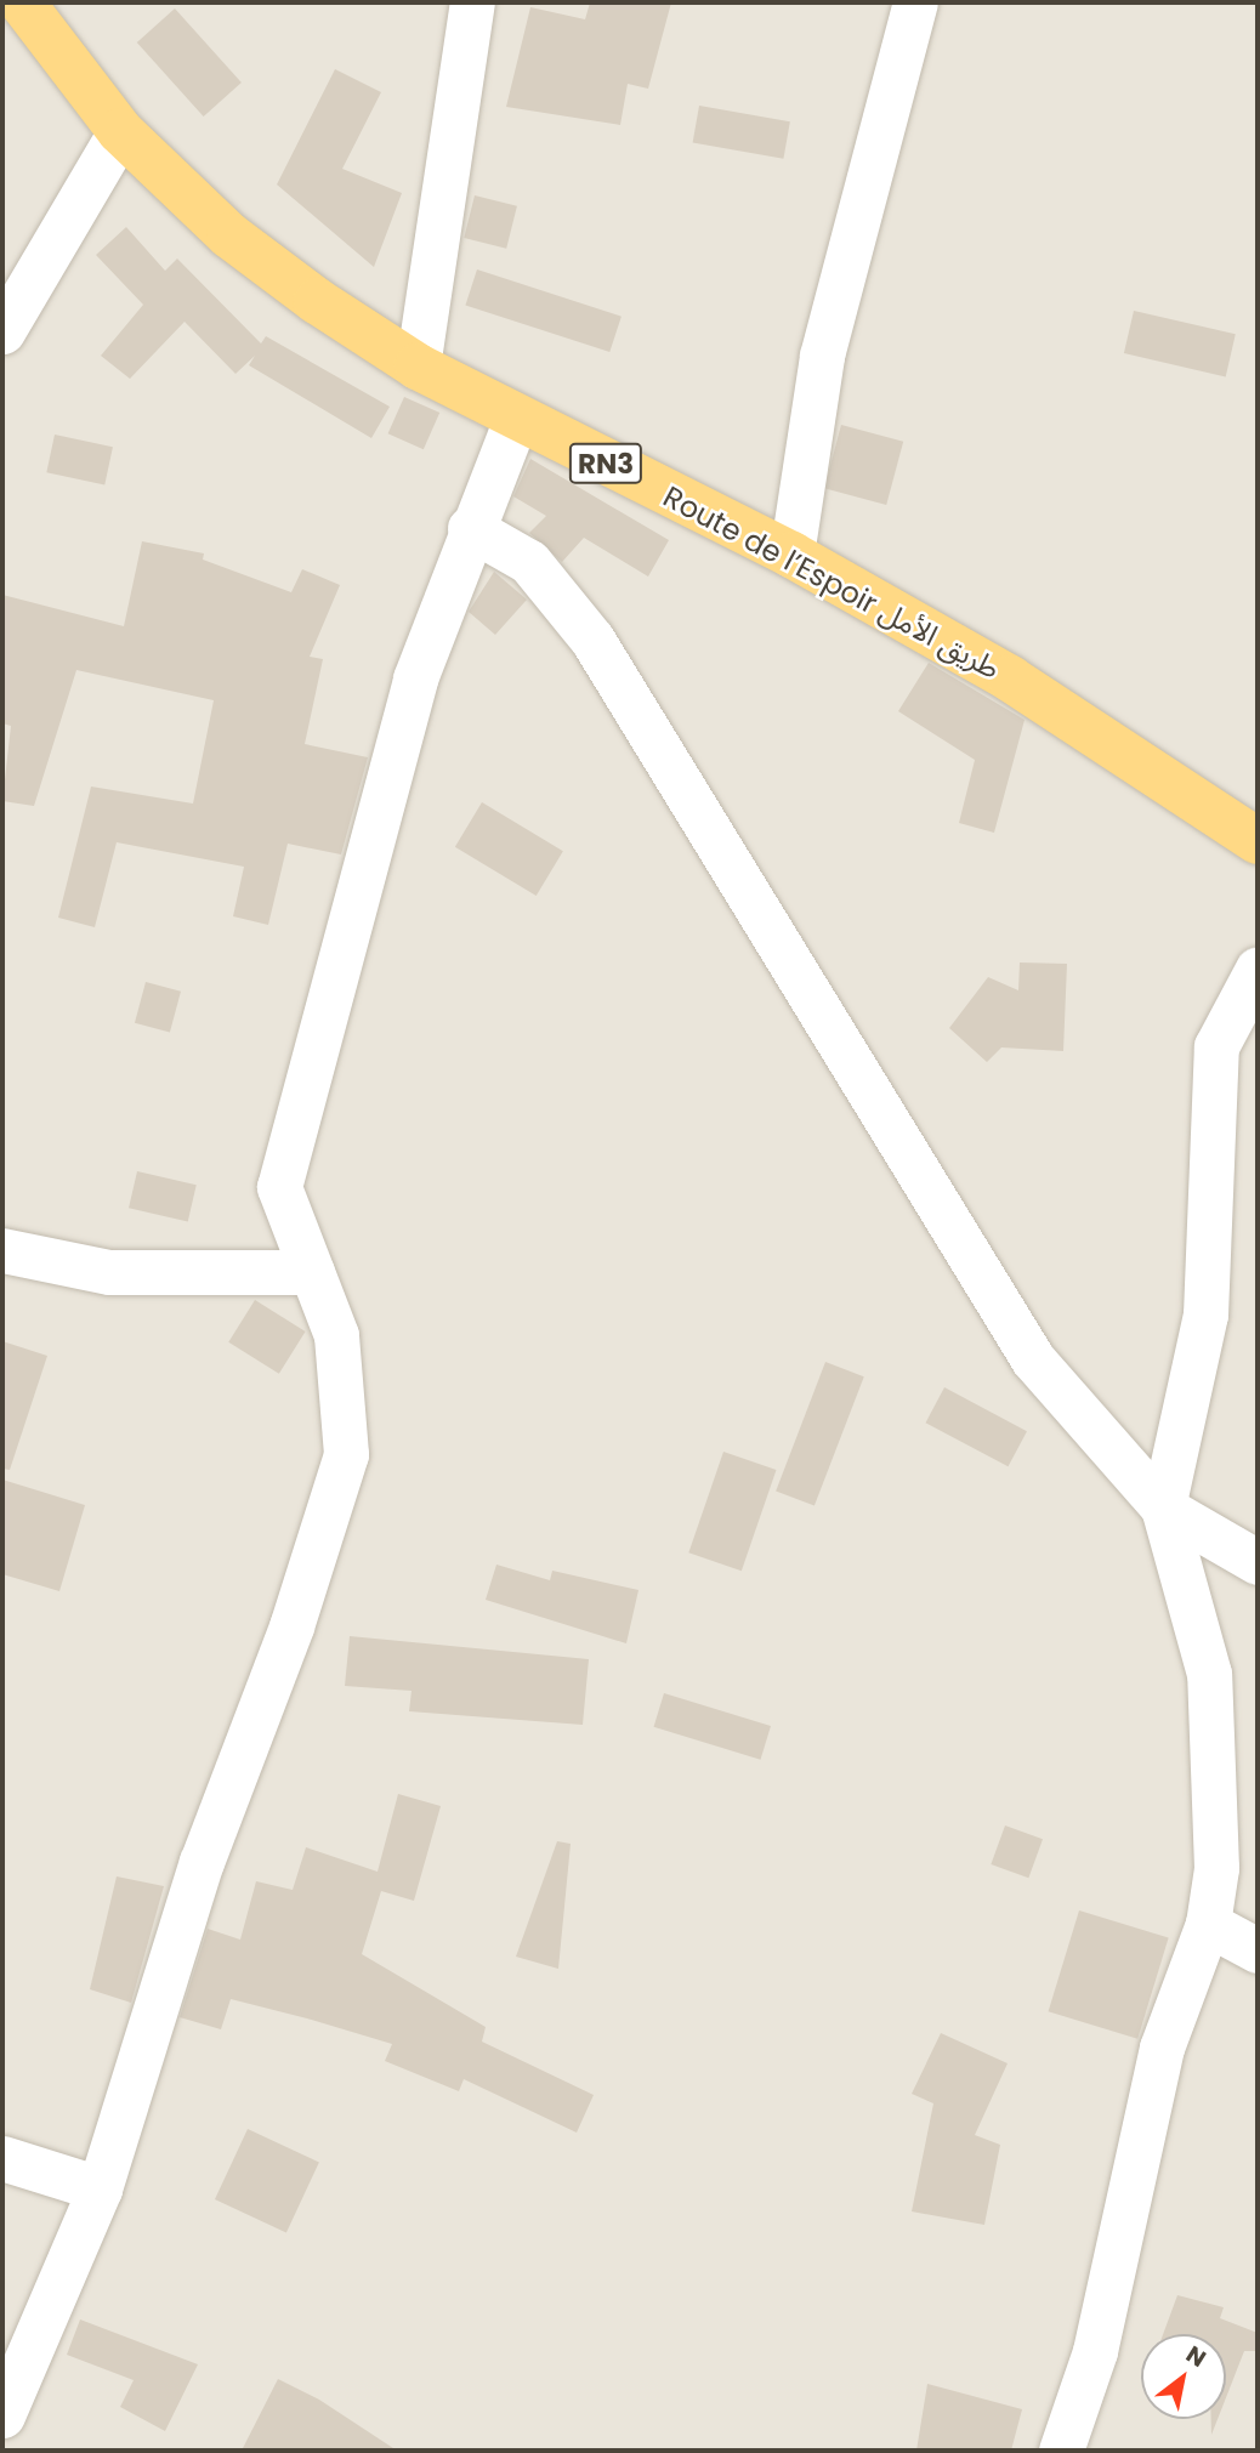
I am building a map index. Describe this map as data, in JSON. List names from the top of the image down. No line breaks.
{"streets":{"highway":["RN3","Route de l’Espoir طريق الأمل"]},"north":"top right"}
